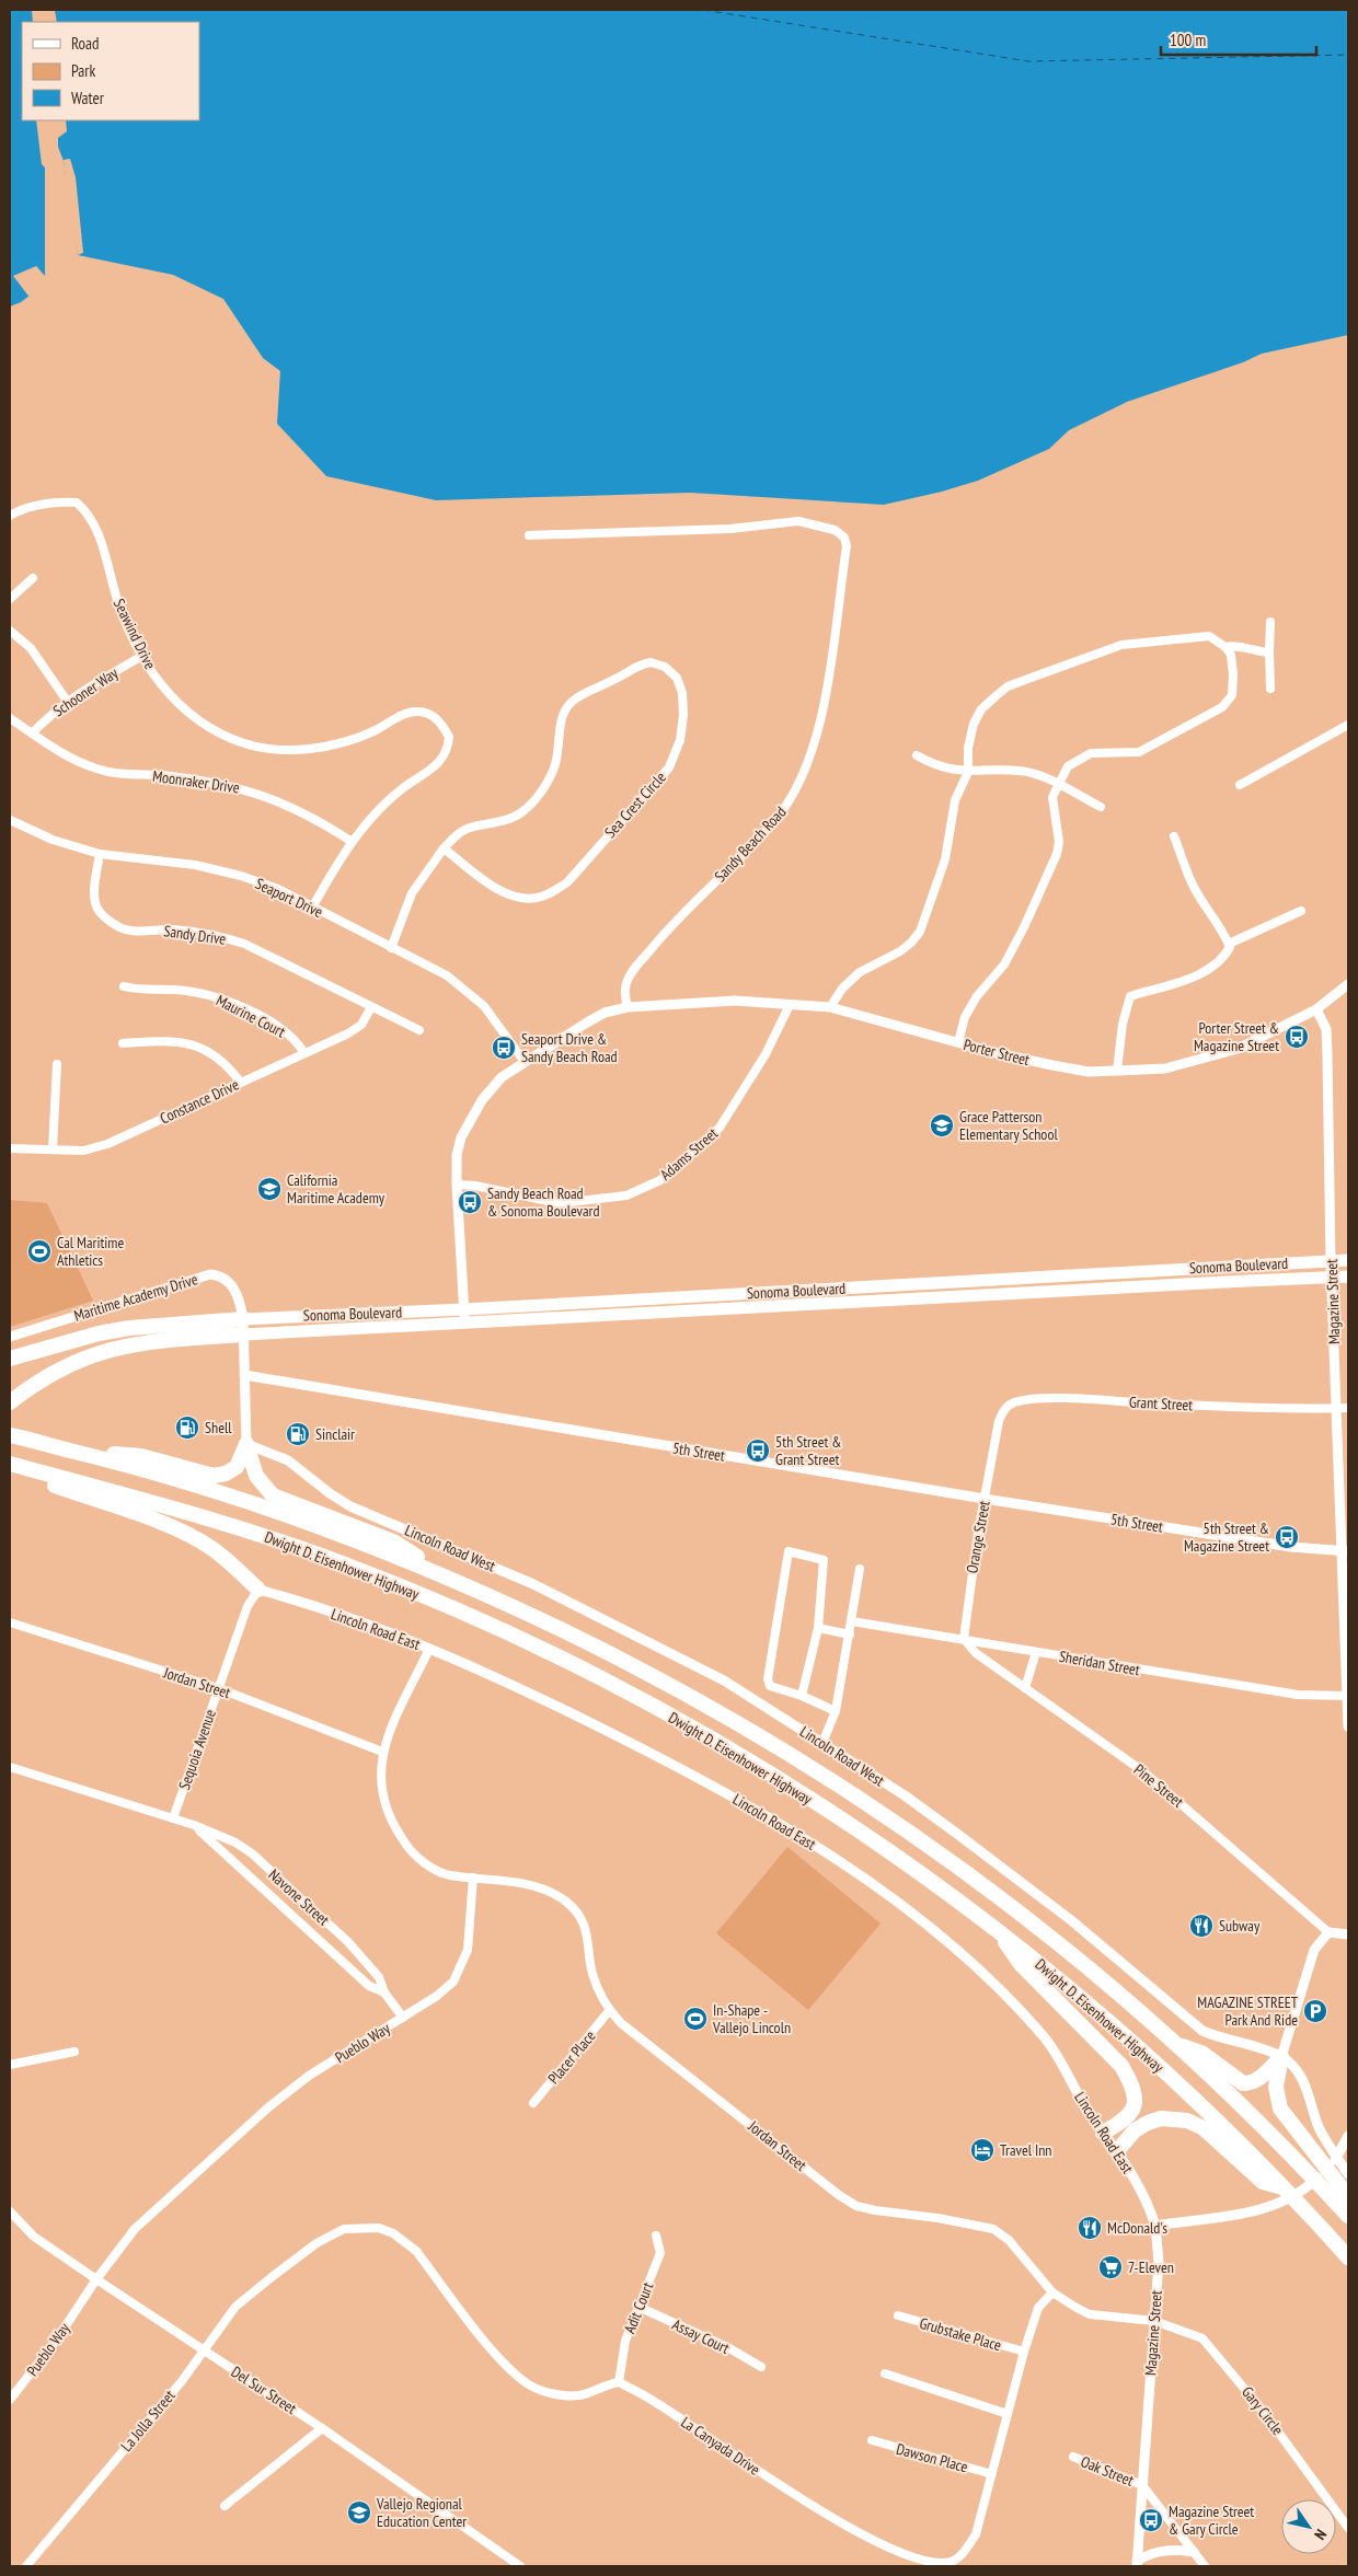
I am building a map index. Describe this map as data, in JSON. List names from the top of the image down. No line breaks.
{"streets":{"highway":["Dwight D. Eisenhower Highway"],"main road":["Sonoma Boulevard"],"street":["Seawind Drive","Schooner Way","Moonraker Drive","Sea Crest Circle","Sandy Beach Road","Seaport Drive","Sandy Drive","Maurine Court","Porter Street","Constance Drive","Adams Street","Maritime Academy Drive","Magazine Street","Grant Street","5th Street","Orange Street","Lincoln Road West","Lincoln Road East","Sheridan Street","Jordan Street","Sequoia Avenue","Pine Street","Navone Street","Pueblo Way","Placer Place","Adit Court","Grubstake Place","Assay Court","Del Sur Street","Gary Circle","La Jolla Street","La Canyada Drive","Dawson Place","Oak Street"]},"crossings":[["Seawind Drive","Schooner Way"],["Seawind Drive","Moonraker Drive"],["Seawind Drive","Seaport Drive"],["Schooner Way","Moonraker Drive"],["Sea Crest Circle","Seaport Drive"],["Sandy Beach Road","Porter Street"],["Seaport Drive","Sandy Drive"],["Sandy Drive","Constance Drive"],["Maurine Court","Constance Drive"],["Porter Street","Adams Street"],["Porter Street","Magazine Street"],["Sonoma Boulevard","Maritime Academy Drive"],["Sonoma Boulevard","Magazine Street"],["Maritime Academy Drive","5th Street"],["Maritime Academy Drive","Lincoln Road West"],["Magazine Street","Grant Street"],["Magazine Street","5th Street"],["Magazine Street","Lincoln Road East"],["Magazine Street","Sheridan Street"],["Magazine Street","Jordan Street"],["Magazine Street","Gary Circle"],["Magazine Street","Oak Street"],["Grant Street","Orange Street"],["5th Street","Orange Street"],["Orange Street","Sheridan Street"],["Orange Street","Pine Street"],["Lincoln Road East","Sequoia Avenue"],["Sheridan Street","Pine Street"],["Jordan Street","Sequoia Avenue"],["Jordan Street","Pueblo Way"],["Jordan Street","Placer Place"],["Jordan Street","Gary Circle"],["Jordan Street","La Canyada Drive"],["Sequoia Avenue","Navone Street"],["Navone Street","Pueblo Way"],["Pueblo Way","Del Sur Street"],["Adit Court","Assay Court"],["Adit Court","La Jolla Street"],["Adit Court","La Canyada Drive"],["Grubstake Place","La Canyada Drive"],["Del Sur Street","La Jolla Street"],["La Jolla Street","La Canyada Drive"],["La Canyada Drive","Dawson Place"]],"places":{"bus stop":["Porter Street & Magazine Street","Seaport Drive & Sandy Beach Road","Sandy Beach Road & Sonoma Boulevard","5th Street & Grant Street","5th Street & Magazine Street","Magazine Street & Gary Circle"],"school or university":["Grace Patterson Elementary School","California Maritime Academy","Vallejo Regional Education Center"],"sports":["Cal Maritime Athletics","In-Shape - Vallejo Lincoln"],"fuel station":["Shell","Sinclair"],"restaurant":["Subway","McDonald's"],"parking":["MAGAZINE STREET Park And Ride"],"hotel":["Travel Inn"],"supermarket":["7-Eleven"]},"legend":["Road","Park","Water"],"scale_bar":"100 m","north":"bottom right"}
